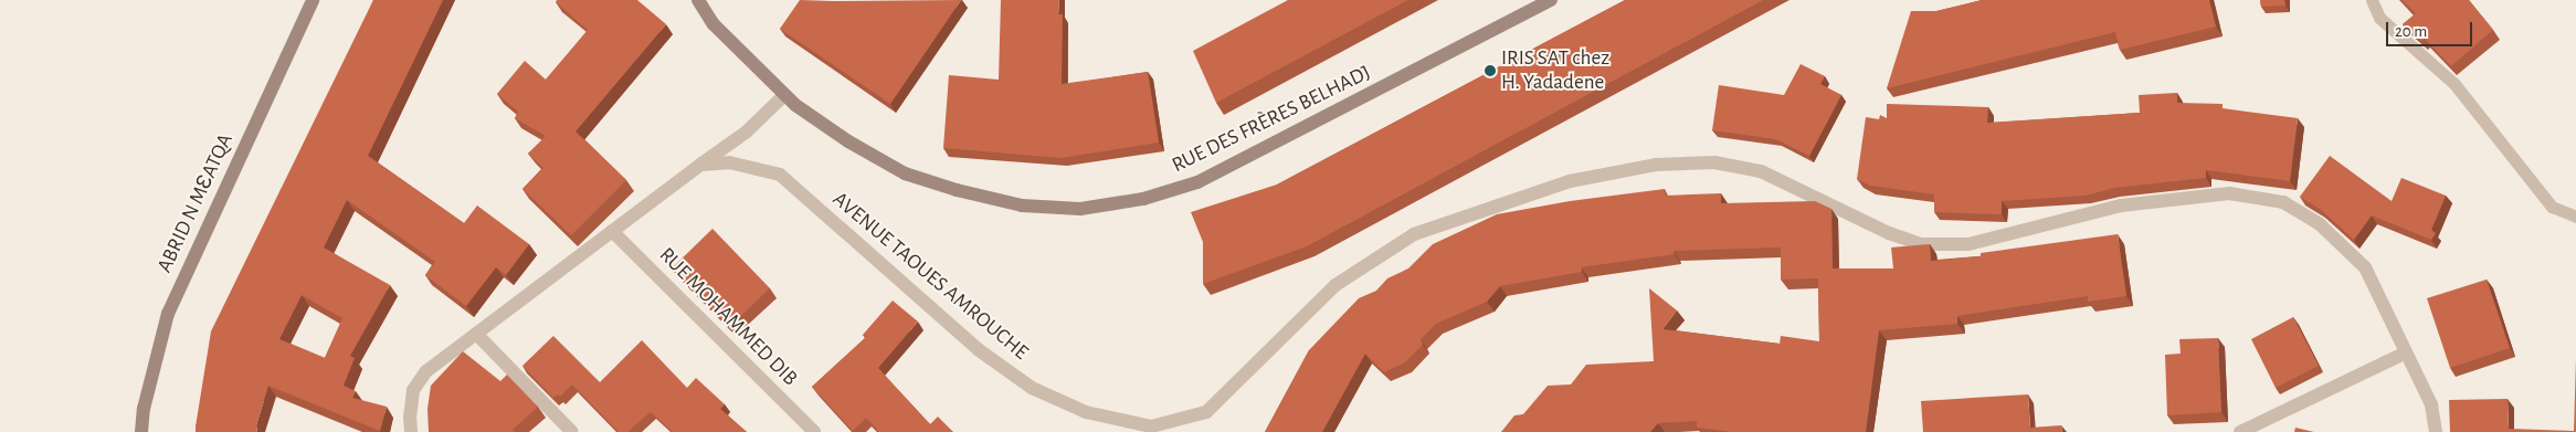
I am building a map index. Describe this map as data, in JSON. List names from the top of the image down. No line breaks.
{"streets":{"main road":["RUE DES FRÈRES BELHADJ","ABRID N MƐATQA"],"street":["AVENUE TAOUES AMROUCHE","RUE MOHAMMED DIB"]},"places":["IRIS SAT chez H. Yadadene"],"scale_bar":"20 m"}
